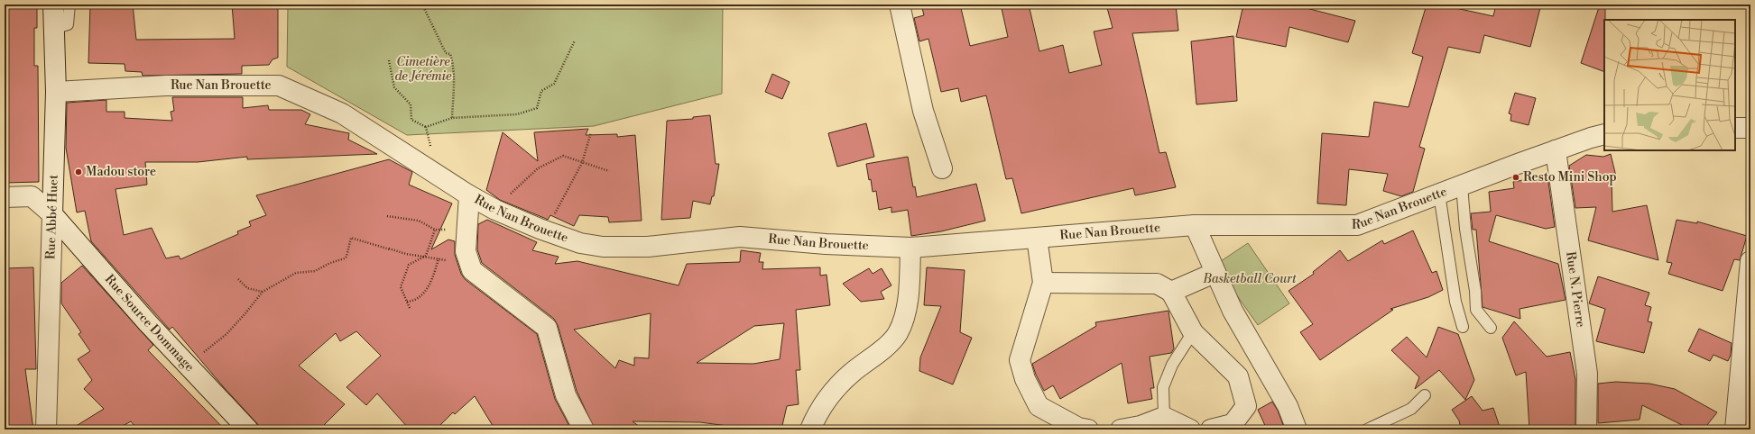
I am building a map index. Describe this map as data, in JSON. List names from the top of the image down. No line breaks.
{"streets":{"street":["Rue Nan Brouette","Rue Abbé Huet","Rue N. Pierre","Rue Source Dommage"]},"crossings":[["Rue Nan Brouette","Rue Abbé Huet"],["Rue Nan Brouette","Rue N. Pierre"],["Rue Abbé Huet","Rue Source Dommage"]],"parks":["Cimetière de Jérémie","Basketball Court"],"places":["Madou store","Resto Mini Shop"]}
